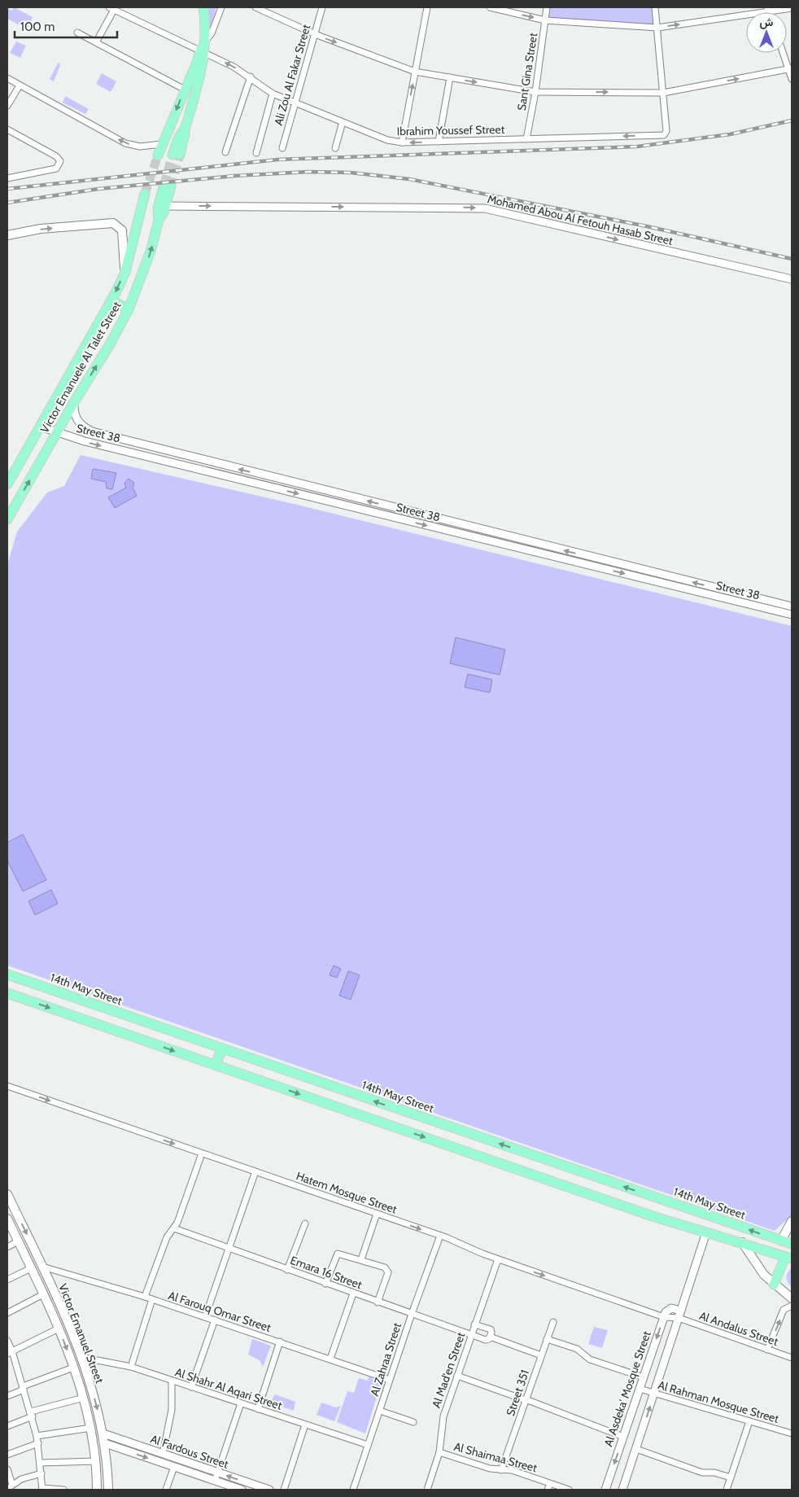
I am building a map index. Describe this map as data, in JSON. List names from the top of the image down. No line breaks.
{"streets":{"main road":["Victor Emanuele Al Talet Street","14th May Street","Victor Emanuel Street"],"street":["Sant Gina Street","Ali Zou Al Fakar Street","Ibrahim Youssef Street","Mohamed Abou Al Fetouh Hasab Street","Street 38","Hatem Mosque Street","Emara 16 Street","Al Farouq Omar Street","Al Andalus Street","Al Zahraa Street","Al Mad'en Street","Al Shahr Al Aqari Street","Al Asdeka' Mosque Street","Street 351","Al Rahman Mosque Street","Al Fardous Street","Al Shaimaa Street"]},"crossings":[["Sant Gina Street","Ibrahim Youssef Street"],["Ali Zou Al Fakar Street","Ibrahim Youssef Street"],["Mohamed Abou Al Fetouh Hasab Street","Victor Emanuele Al Talet Street"],["Victor Emanuele Al Talet Street","Street 38"],["Hatem Mosque Street","Al Andalus Street"],["Hatem Mosque Street","Al Zahraa Street"],["Hatem Mosque Street","Al Mad'en Street"],["Hatem Mosque Street","Al Asdeka' Mosque Street"],["Emara 16 Street","Al Zahraa Street"],["Emara 16 Street","Al Mad'en Street"],["Al Farouq Omar Street","Victor Emanuel Street"],["Al Farouq Omar Street","Al Zahraa Street"],["Victor Emanuel Street","Al Shahr Al Aqari Street"],["Victor Emanuel Street","Al Fardous Street"],["Al Zahraa Street","Al Shahr Al Aqari Street"],["Al Mad'en Street","Al Shaimaa Street"],["Al Asdeka' Mosque Street","Al Rahman Mosque Street"],["Street 351","Al Shaimaa Street"]],"one_way":["Mohamed Abou Al Fetouh Hasab Street","Hatem Mosque Street"],"scale_bar":"100 m","north":"top"}
